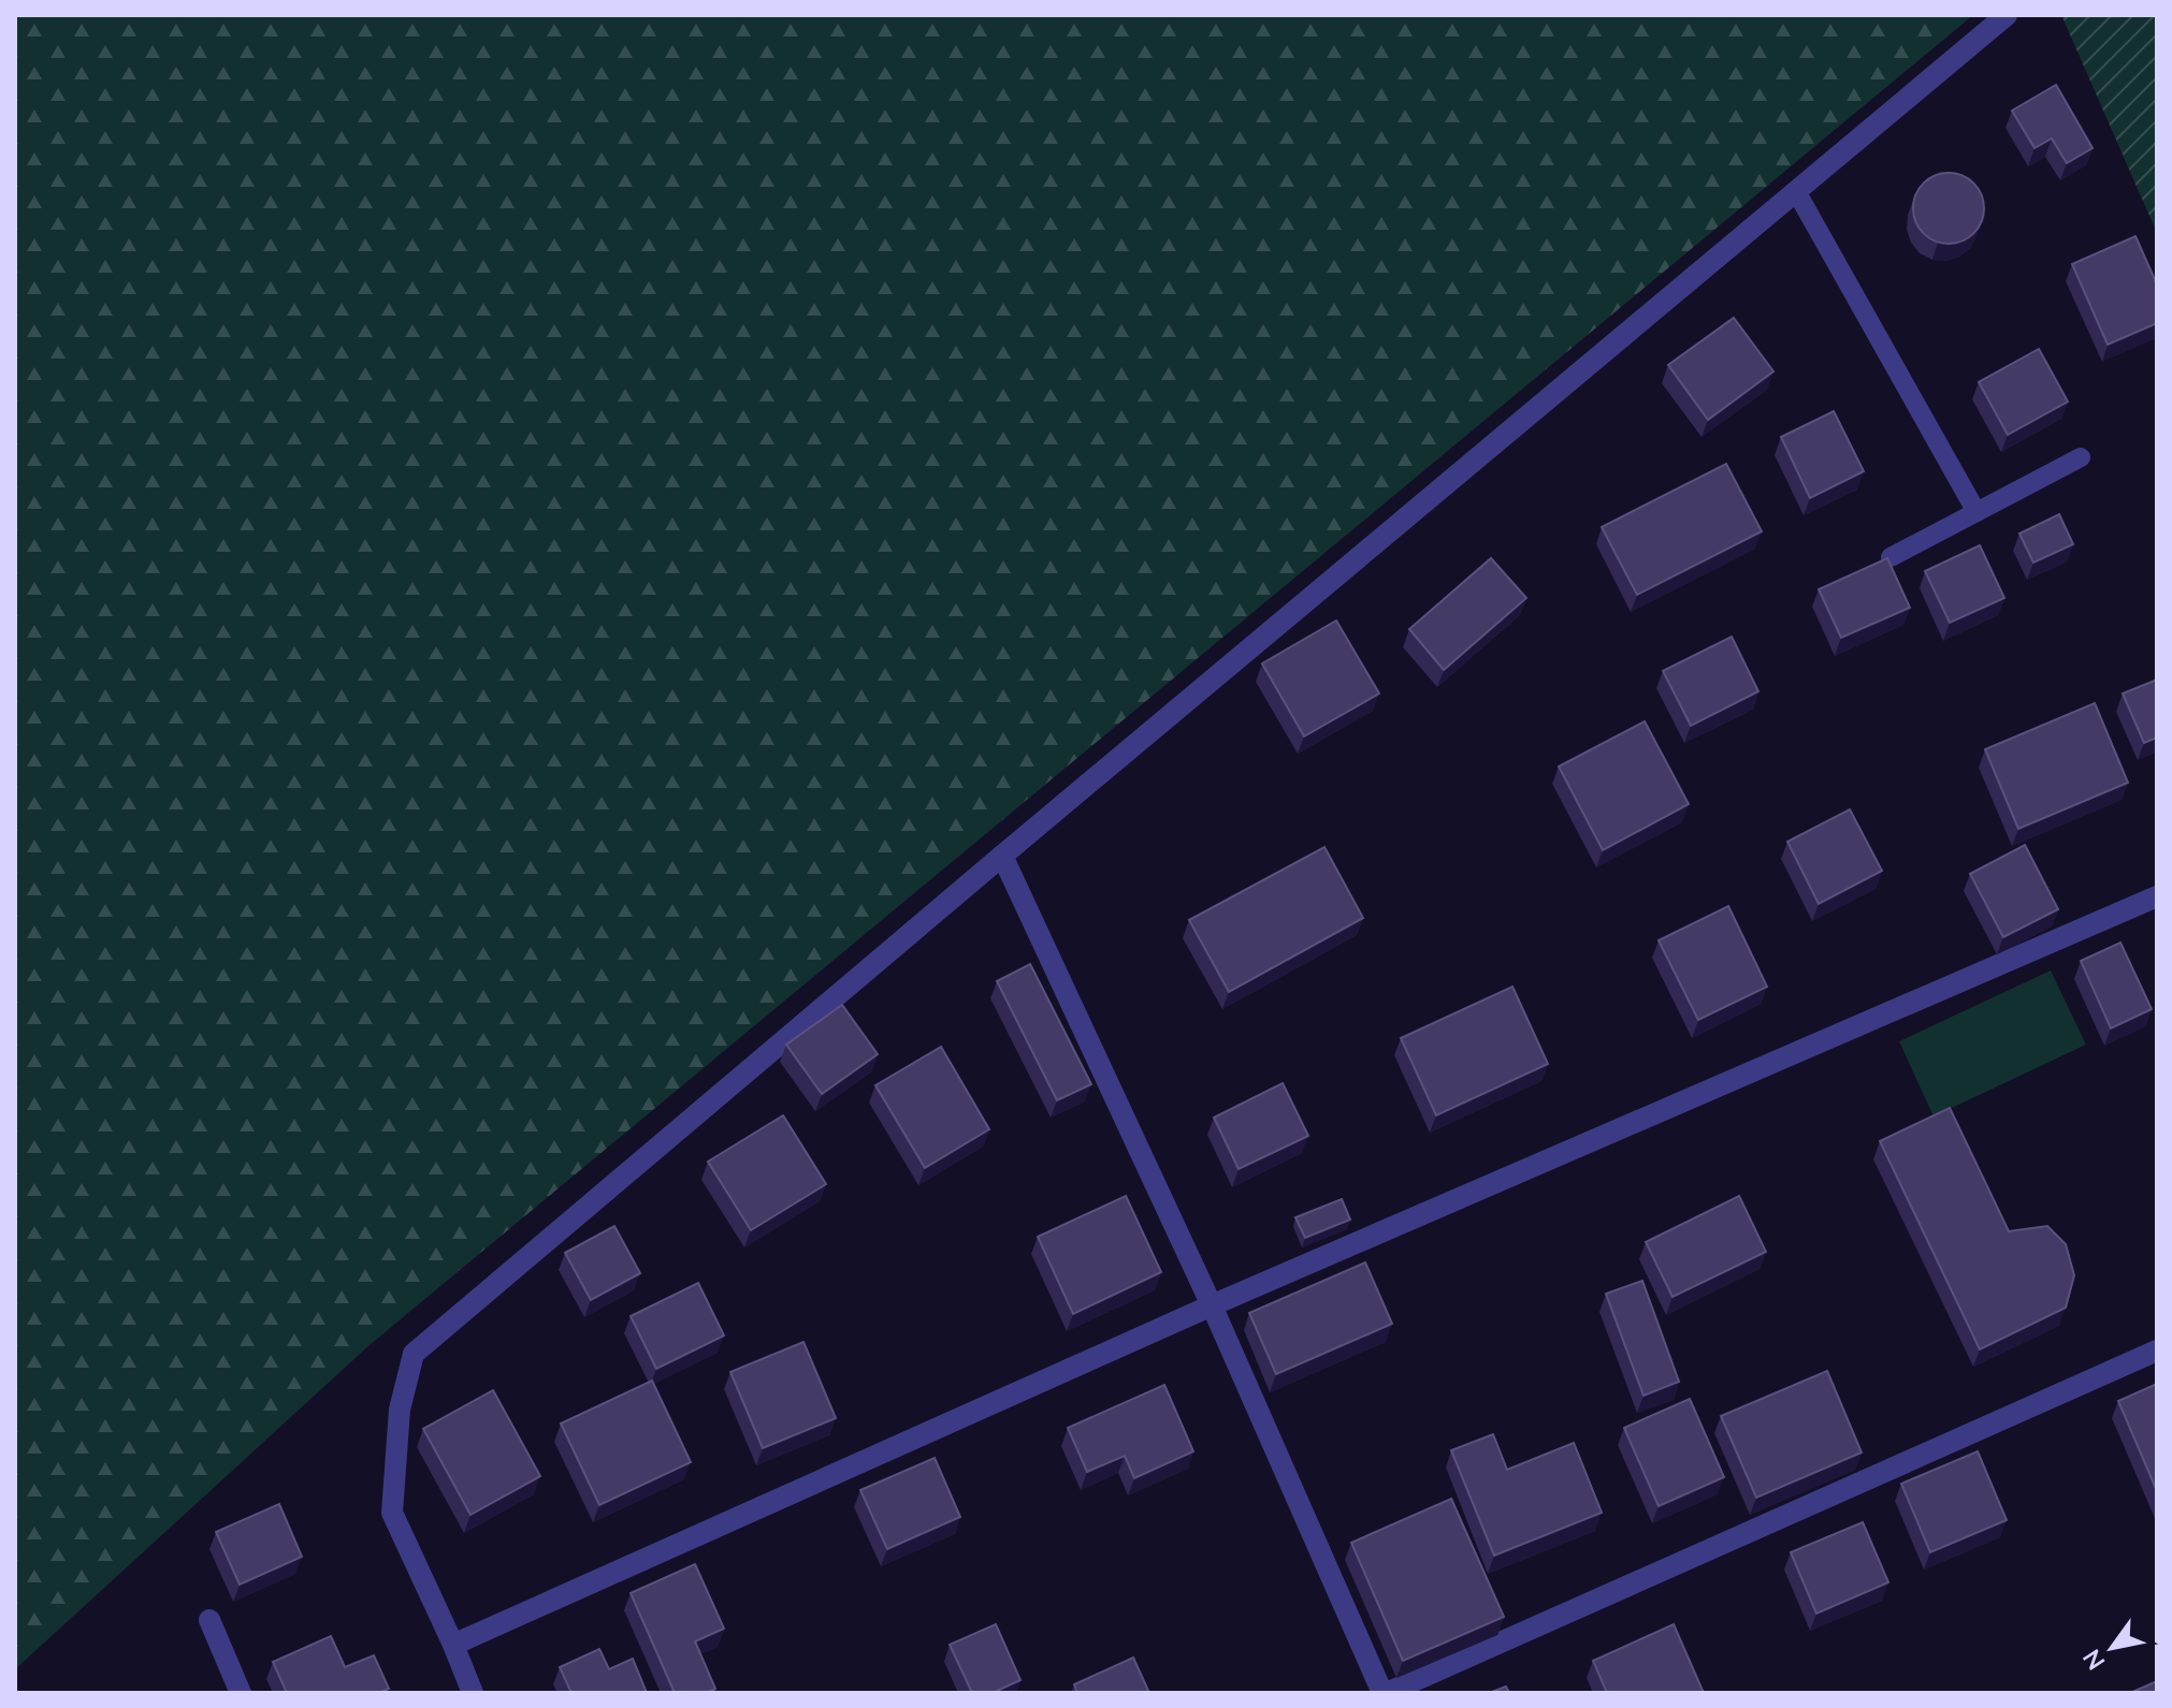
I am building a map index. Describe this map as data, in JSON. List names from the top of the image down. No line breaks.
{"north":"bottom left"}
